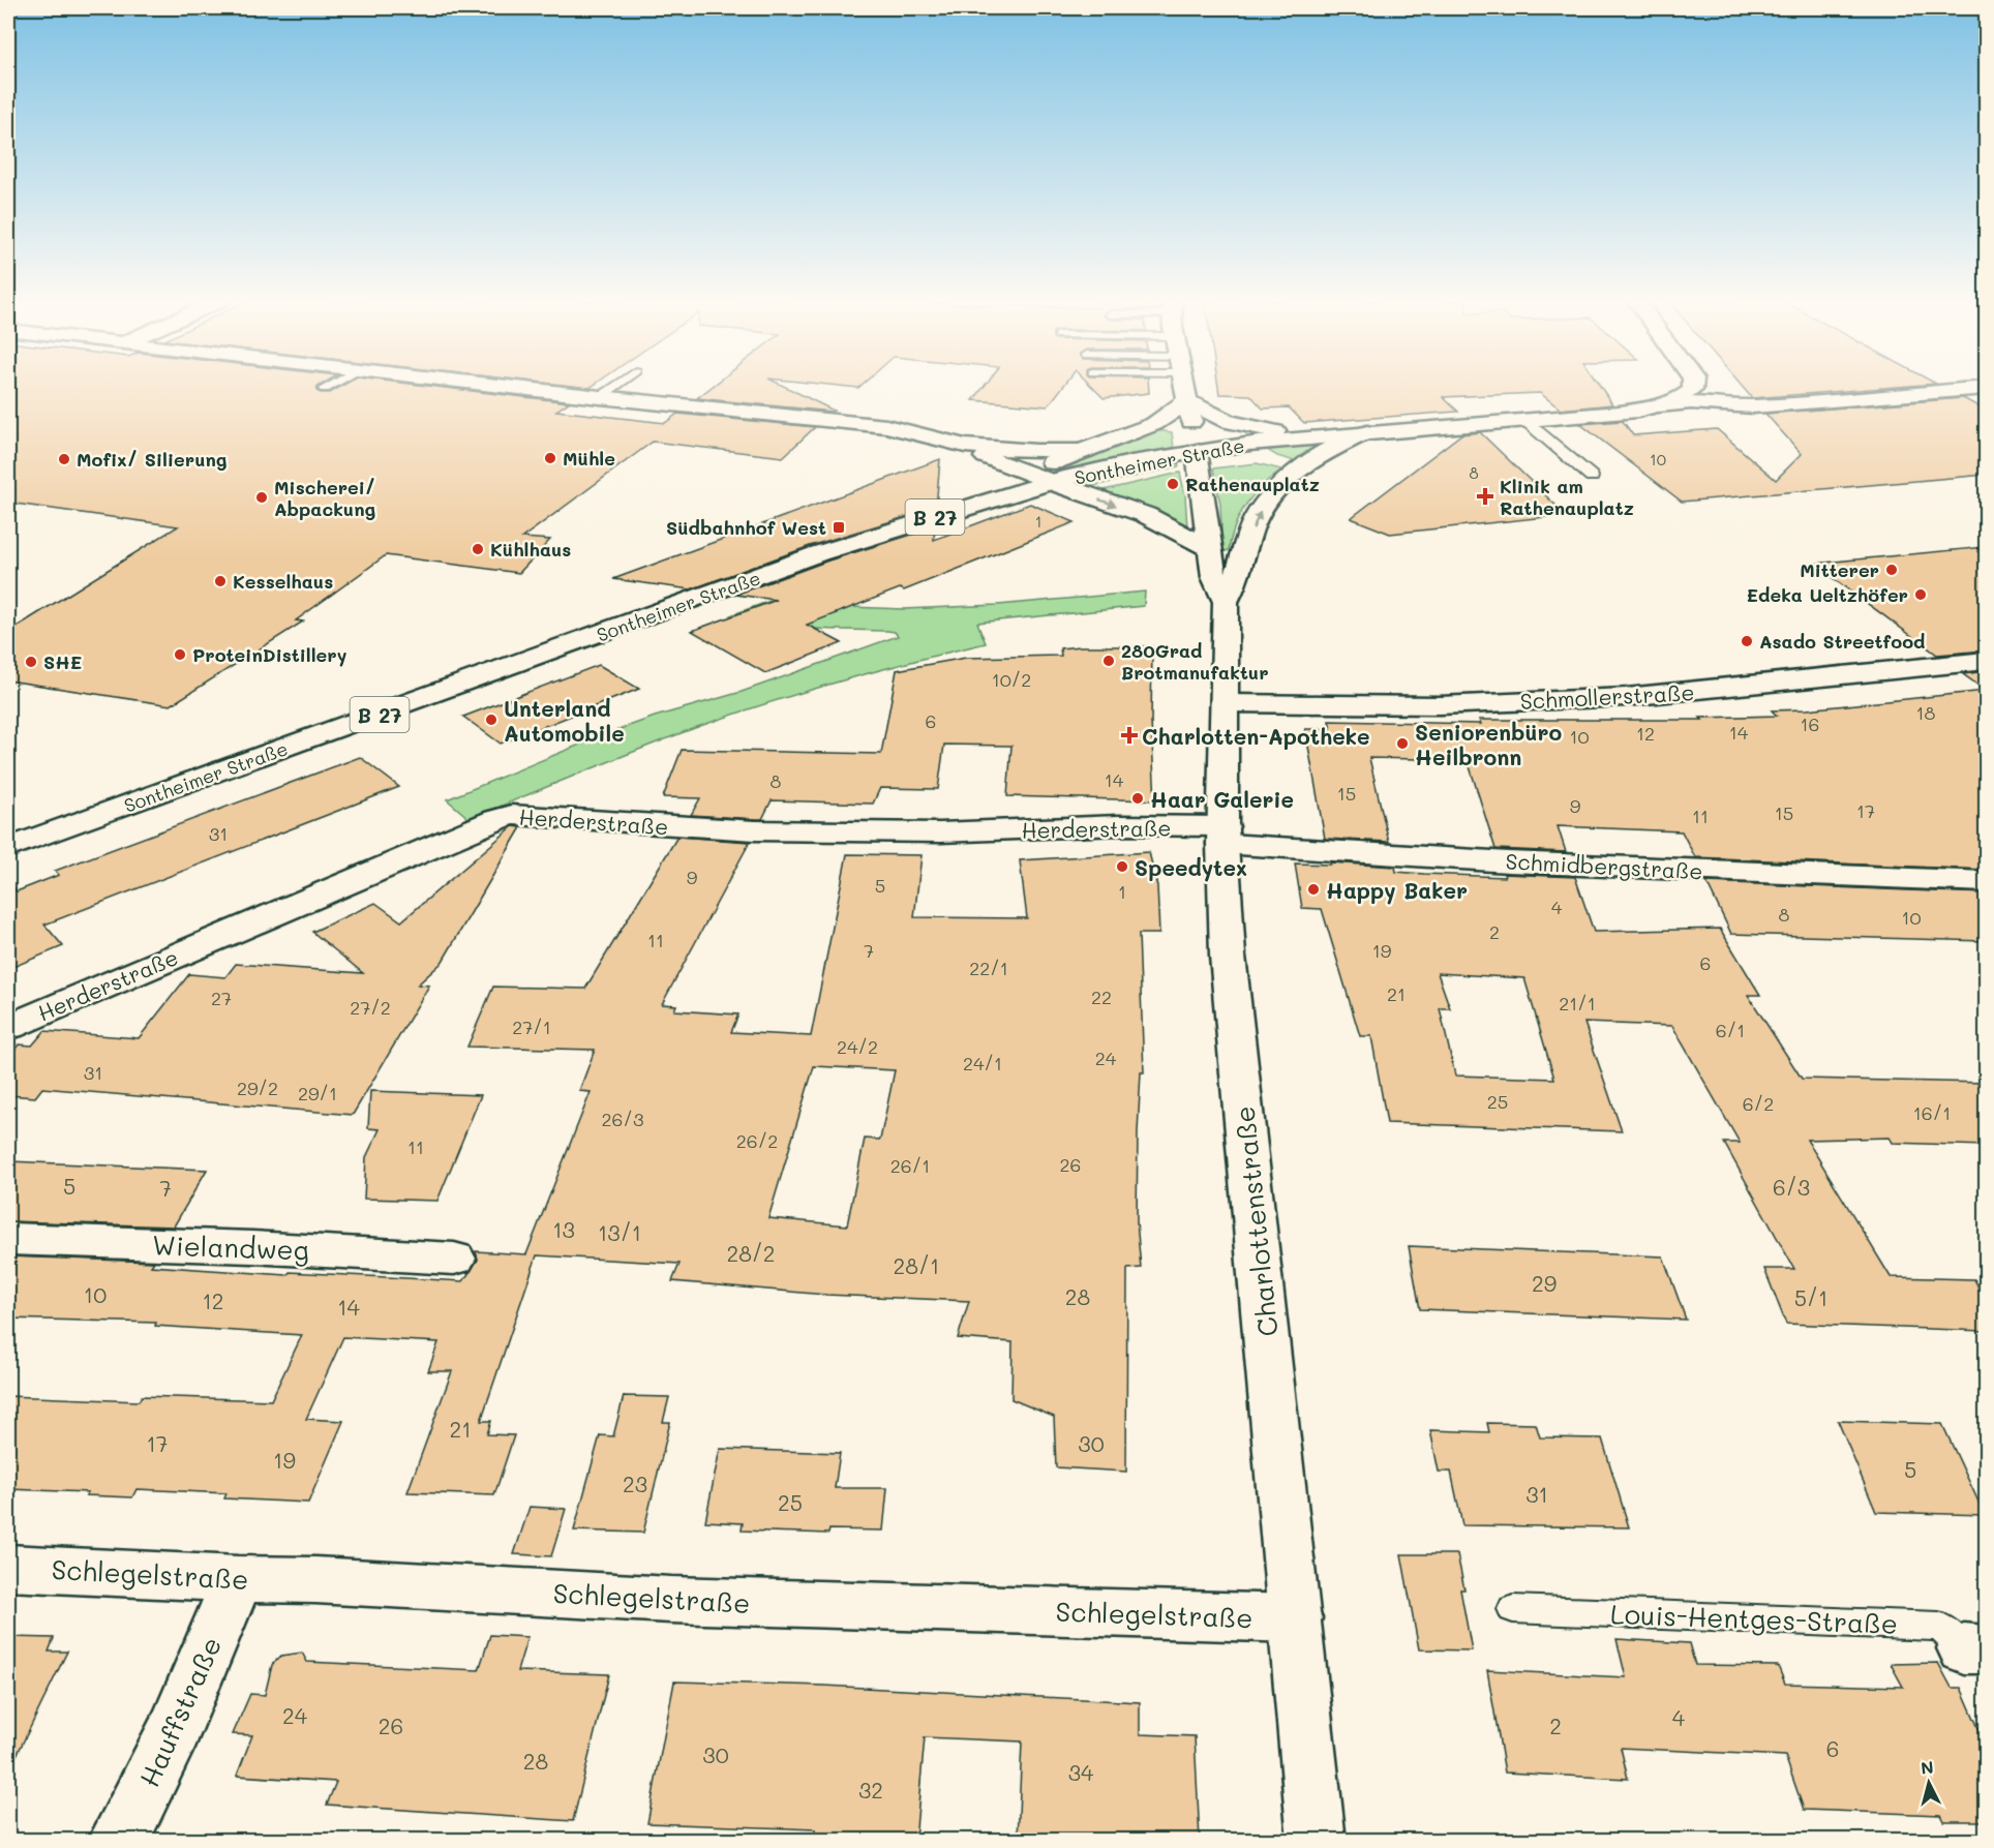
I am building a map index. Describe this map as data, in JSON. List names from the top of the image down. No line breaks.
{"streets":{"main road":["Sontheimer Straße","B 27","Schmollerstraße","Herderstraße","Schmidbergstraße","Charlottenstraße","Wielandweg","Schlegelstraße","Hauffstraße"],"lane":["Louis-Hentges-Straße"]},"crossings":[["Sontheimer Straße","B 27"],["Sontheimer Straße","Charlottenstraße"],["B 27","Charlottenstraße"],["Schmollerstraße","Charlottenstraße"],["Herderstraße","Schmidbergstraße"],["Herderstraße","Charlottenstraße"],["Schmidbergstraße","Charlottenstraße"],["Charlottenstraße","Schlegelstraße"],["Schlegelstraße","Hauffstraße"]],"places":{"other":["Mühle","Mofix/ Silierung","Rathenauplatz","Mischerei/ Abpackung","Kühlhaus","Mitterer","Kesselhaus","Edeka Ueltzhöfer","Asado Streetfood","ProteinDistillery","280Grad Brotmanufaktur","SHE","Unterland Automobile","Seniorenbüro Heilbronn","Haar Galerie","Speedytex","Happy Baker"],"health":["Klinik am Rathenauplatz","Charlotten-Apotheke"],"transit":["Südbahnhof West"]},"house_numbers":["10","8","1","10/2","18","6","16","14","12","10","14","8","15","9","17","15","11","31","9","5","1","4","8","10","2","11","7","19","6","22/1","21","22","27","21/1","27/2","27/1","6/1","24/2","24","24/1","31","29/2","29/1","25","6/2","16/1","26/3","26/2","11","26","26/1","5","6/3","7","13","13/1","28/2","28/1","29","10","28","5/1","12","14","21","17","30","19","5","23","31","25","24","4","26","2","6","30","28","34","32"],"north":"top"}
